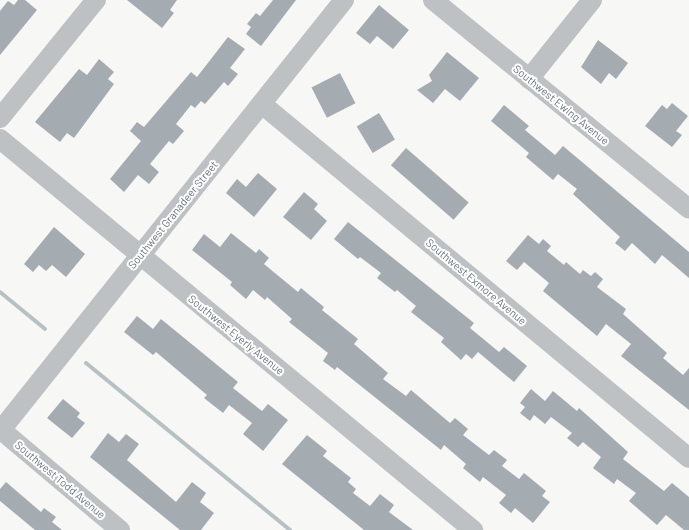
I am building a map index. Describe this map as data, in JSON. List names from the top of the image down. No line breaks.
{"streets":{"street":["Southwest Ewing Avenue","Southwest Granadeer Street","Southwest Exmore Avenue","Southwest Eyerly Avenue","Southwest Todd Avenue"]},"crossings":[["Southwest Granadeer Street","Southwest Exmore Avenue"],["Southwest Granadeer Street","Southwest Eyerly Avenue"],["Southwest Granadeer Street","Southwest Todd Avenue"]]}
